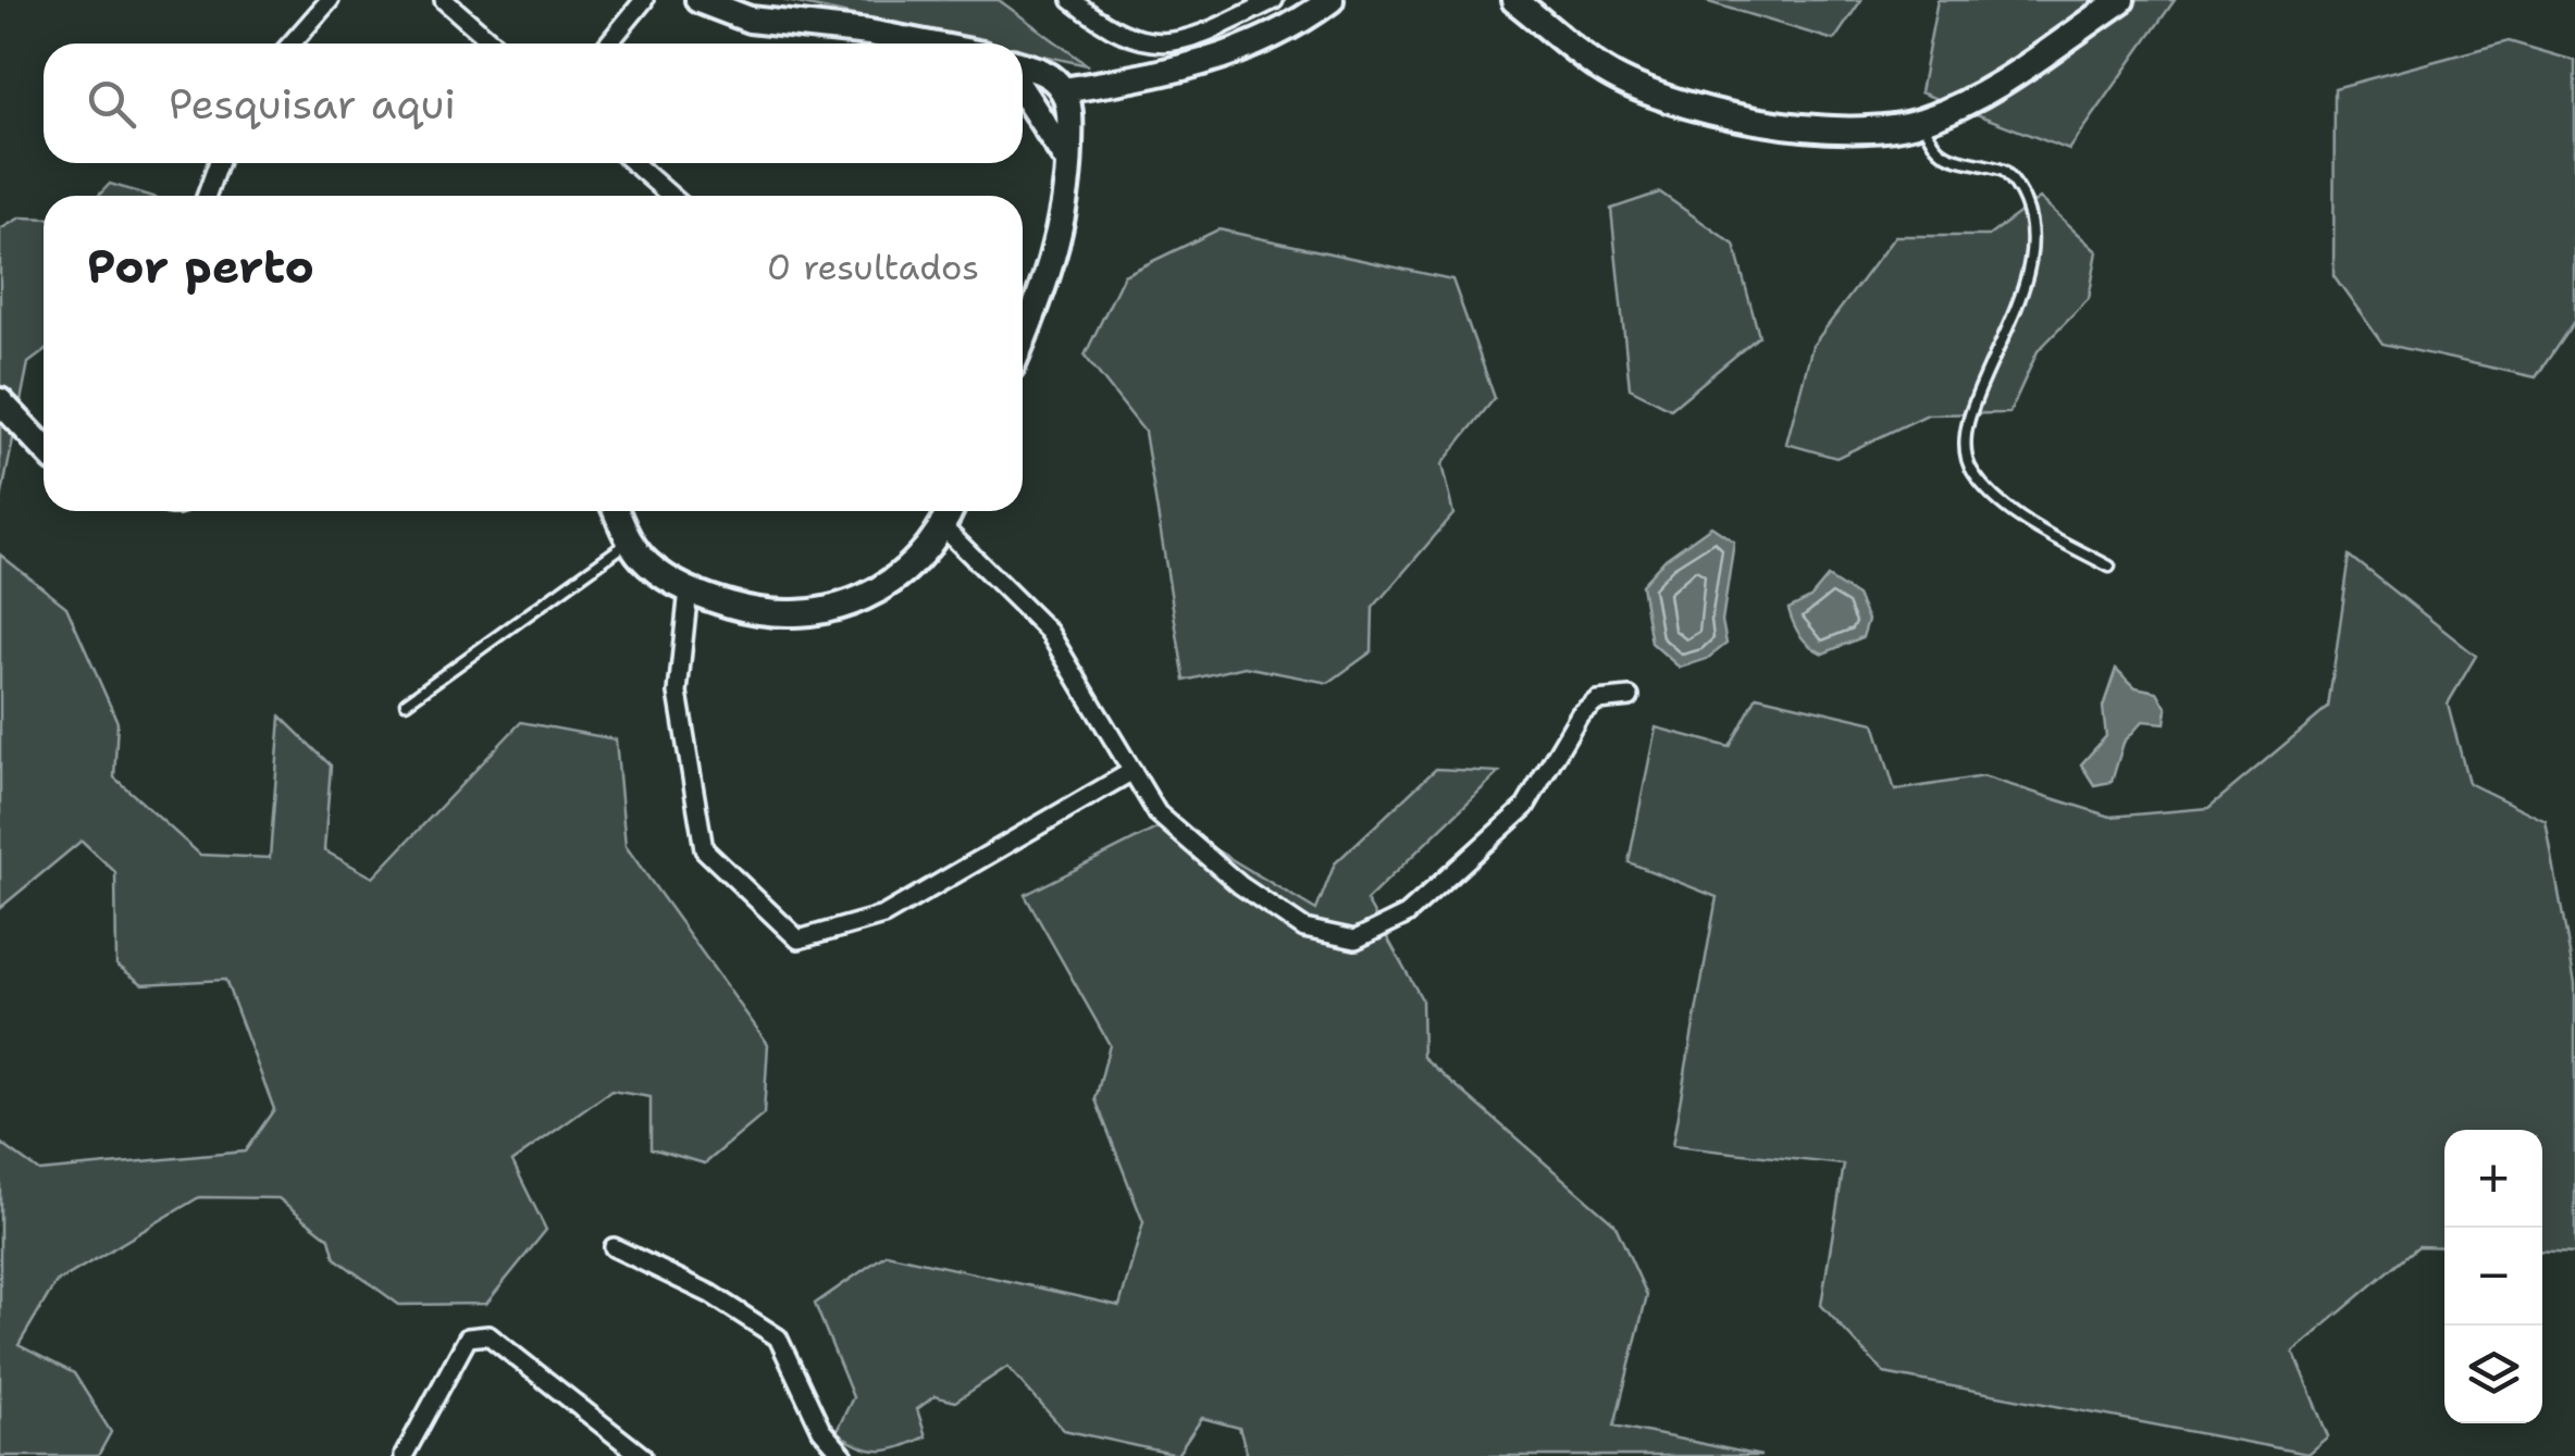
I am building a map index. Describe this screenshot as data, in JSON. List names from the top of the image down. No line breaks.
{"page":{"search":"Pesquisar aqui","heading":["Por perto","0 resultados"],"map_buttons":["+","−"]}}
